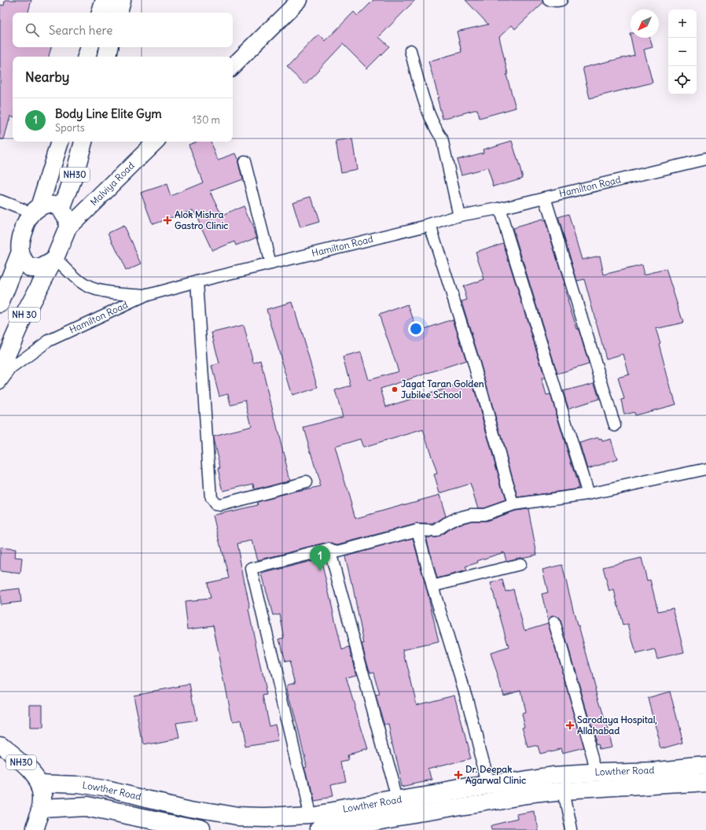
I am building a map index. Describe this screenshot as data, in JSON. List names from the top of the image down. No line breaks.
{"streets":{"main road":["NH30","NH 30","Lowther Road"],"street":["Malviya Road","Hamilton Road"]},"crossings":[["NH30","Malviya Road"],["NH30","NH 30"],["NH30","Lowther Road"],["Malviya Road","NH 30"]],"places":{"health":["Alok Mishra Gastro Clinic","Sarodaya Hospital, Allahabad","Dr. Deepak Agarwal Clinic"],"other":["Jagat Taran Golden Jubilee School"]},"north":"bottom left","page":{"map_buttons":["+","−"],"search":"Search here","heading":"Nearby","list":[{"mark":"1","name":"Body Line Elite Gym","note":"Sports","value":"130 m"}],"pins":"1"}}
